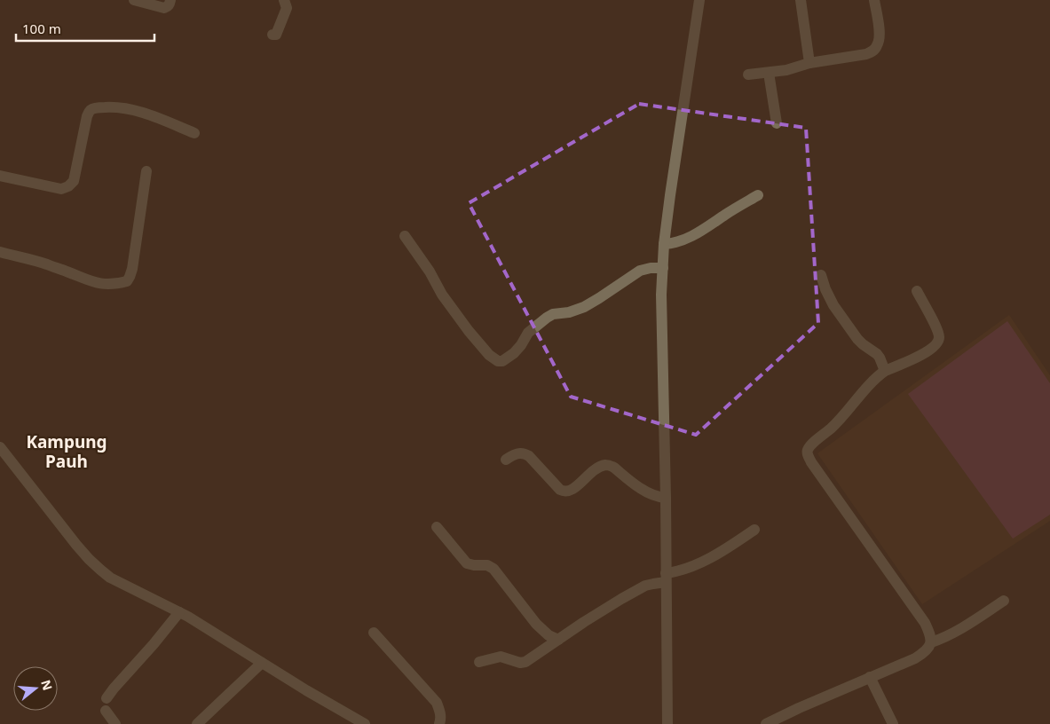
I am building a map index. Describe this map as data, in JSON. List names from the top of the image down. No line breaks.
{"districts":["Kampung Pauh"],"scale_bar":"100 m","north":"right"}
